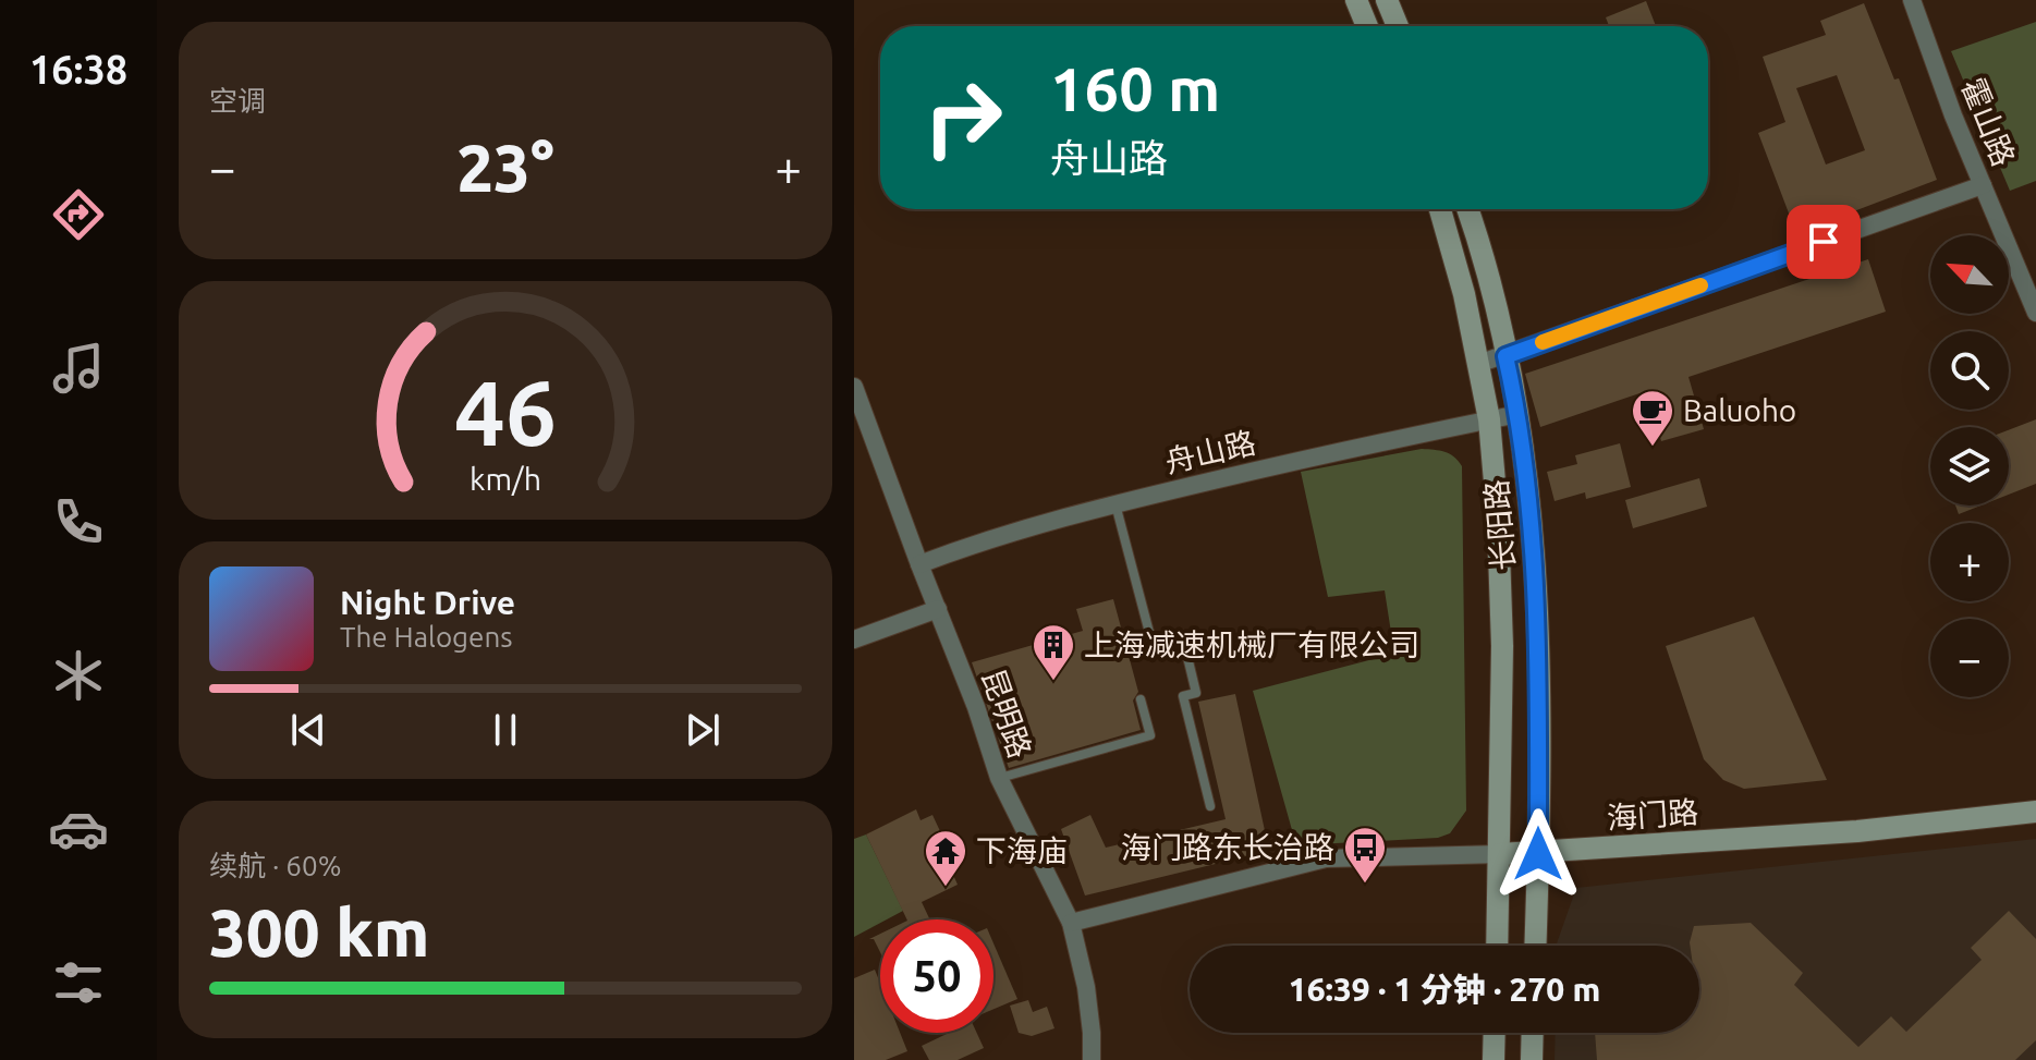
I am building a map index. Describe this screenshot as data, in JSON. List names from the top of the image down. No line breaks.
{"streets":{"main road":["长阳路","海门路"],"street":["霍山路","舟山路","昆明路"]},"crossings":[["舟山路","长阳路"],["舟山路","昆明路"],["长阳路","海门路"],["昆明路","海门路"]],"places":{"cafe":["Baluoho"],"building":["上海减速机械厂有限公司"],"bus stop":["海门路东长治路"],"temple":["下海庙"]},"north":"top left","page":{"tabs":"16:38","tile":["空调",["续航 · 60%","300 km"]],"turn":["160 m","舟山路"],"heat":["−","23°","+"],"map_buttons":["+","−"],"song":["Night Drive","The Halogens"],"limit":"50","trip":"16:39 · 1 分钟 · 270 m","gauge":["46","km/h"]}}
